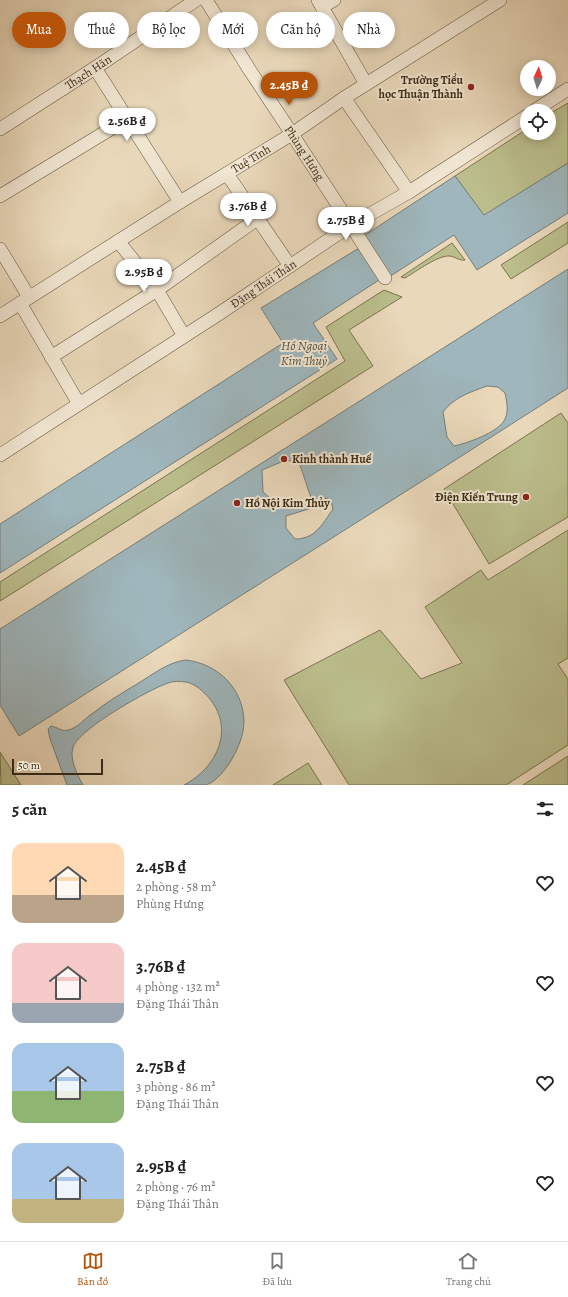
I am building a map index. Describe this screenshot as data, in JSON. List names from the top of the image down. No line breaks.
{"streets":{"street":["Thạch Hãn","Phùng Hưng","Tuệ Tĩnh","Đặng Thái Thân"]},"crossings":[["Phùng Hưng","Tuệ Tĩnh"],["Phùng Hưng","Đặng Thái Thân"]],"water":["Hồ Ngoại Kim Thuỷ"],"places":["Trường Tiểu học Thuận Thành","Kinh thành Huế","Điện Kiến Trung","Hồ Nội Kim Thủy"],"scale_bar":"50 m","north":"top","page":{"chip":["Mua","Thuê","Bộ lọc","Mới","Căn hộ","Nhà"],"price":["2.45B ₫","2.56B ₫","3.76B ₫","2.75B ₫","2.95B ₫"],"scale":"50 m","heading":"5 căn","list":[{"name":"2.45B ₫","note":"2 phòng · 58 m² · Phùng Hưng"},{"name":"3.76B ₫","note":"4 phòng · 132 m² · Đặng Thái Thân"},{"name":"2.75B ₫","note":"3 phòng · 86 m² · Đặng Thái Thân"},{"name":"2.95B ₫","note":"2 phòng · 76 m² · Đặng Thái Thân"}],"tabs":["Bản đồ","Đã lưu","Trang chủ"]}}
